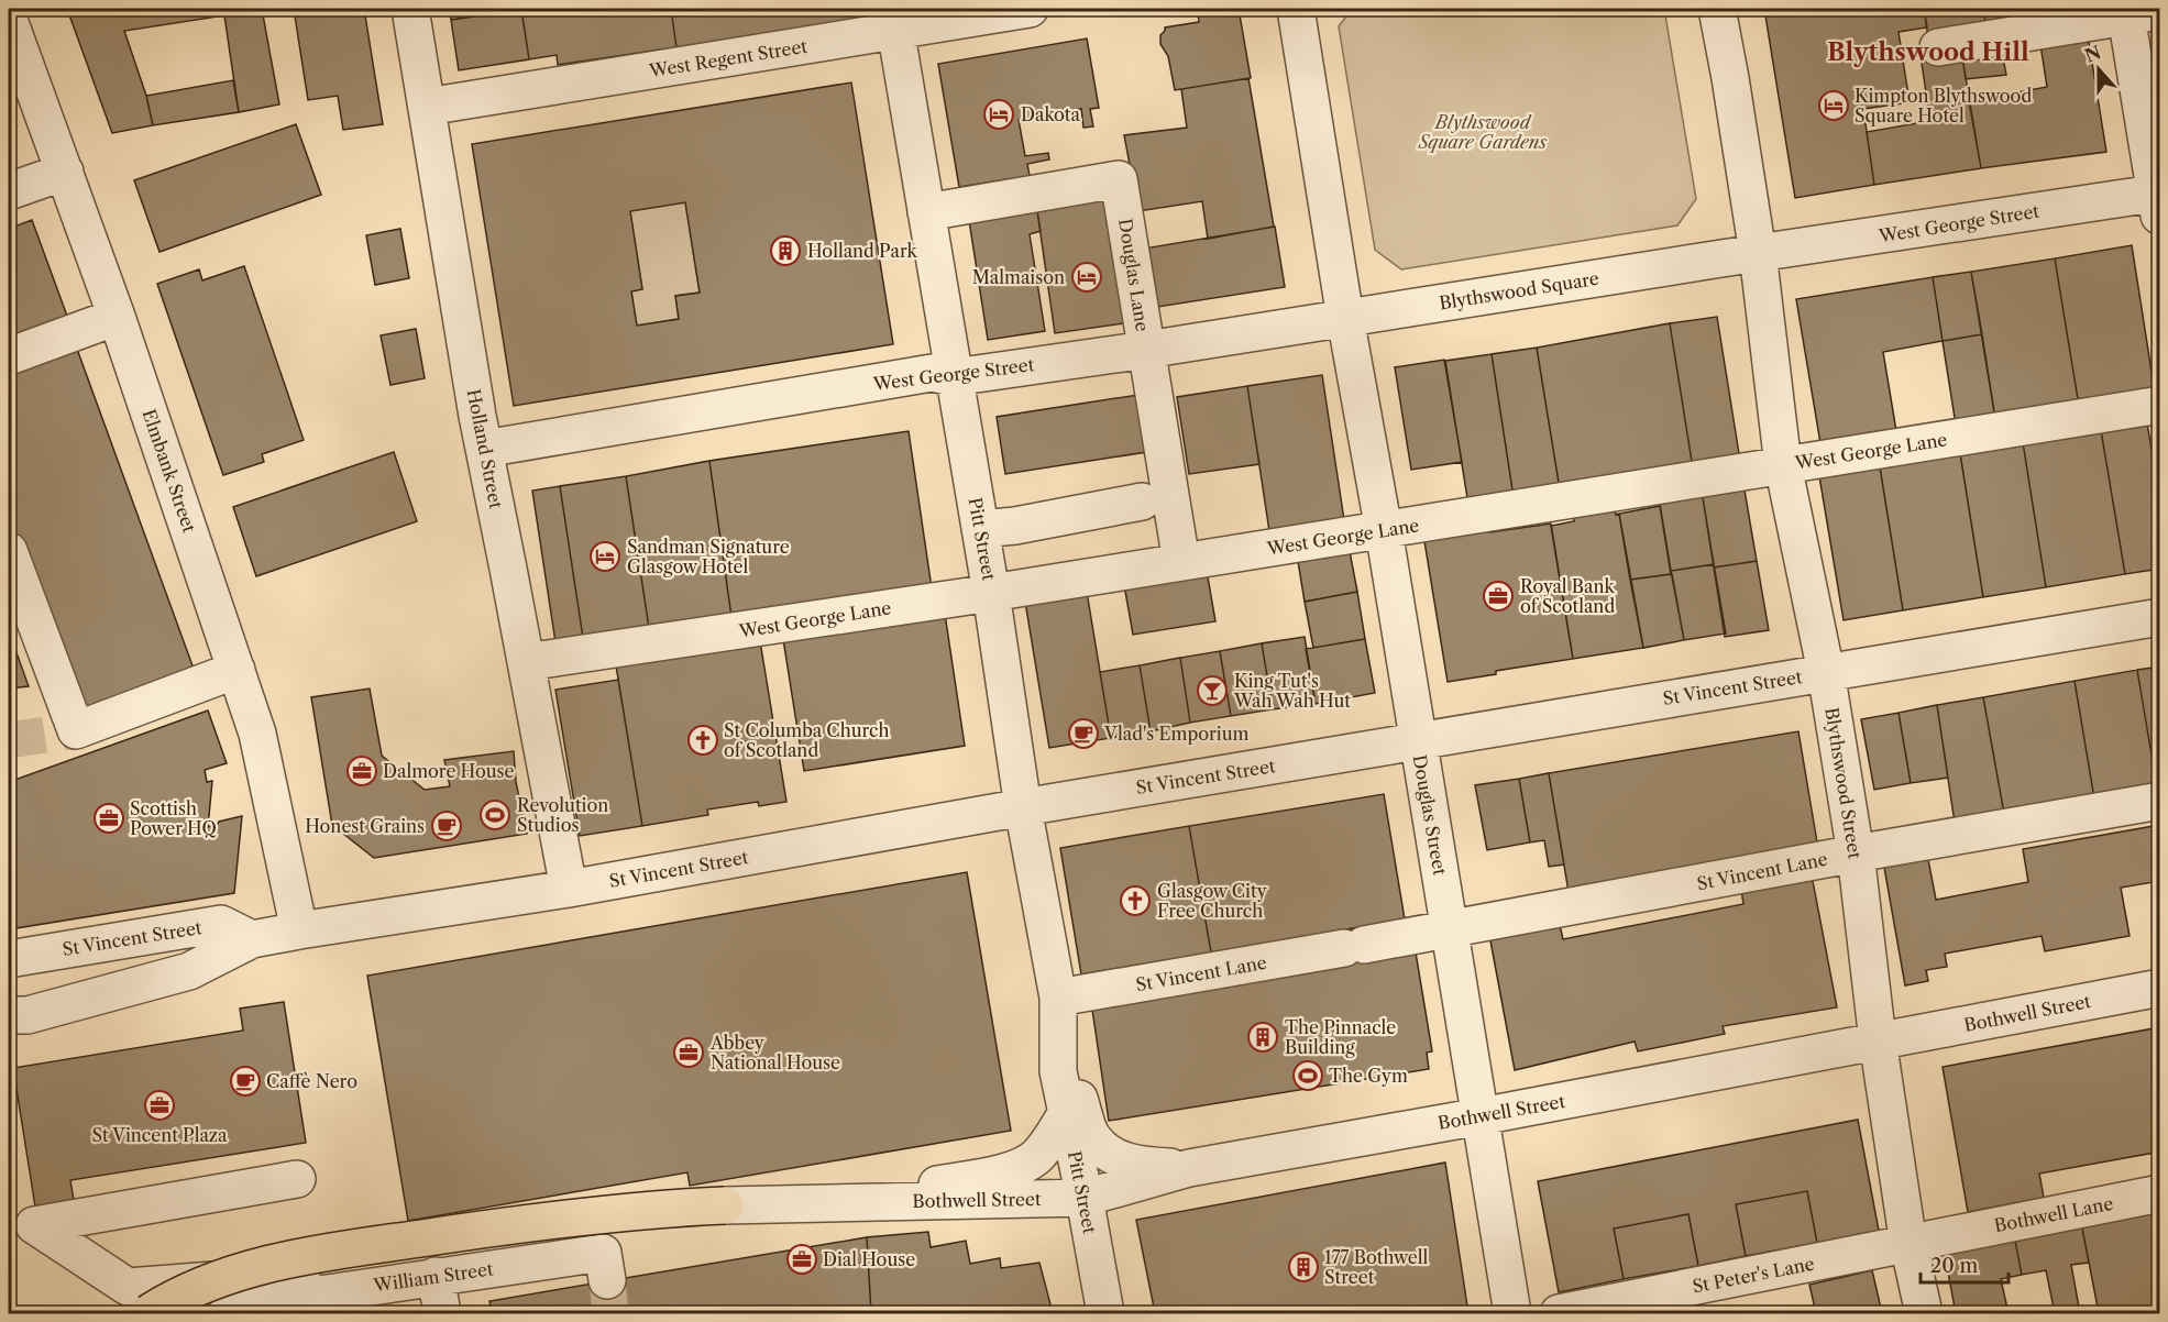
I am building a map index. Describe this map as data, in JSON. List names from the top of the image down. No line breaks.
{"streets":{"street":["West Regent Street","West George Street","Douglas Lane","Blythswood Square","Holland Street","West George Lane","Elmbank Street","Pitt Street","St Vincent Street","Blythswood Street","Douglas Street","St Vincent Lane","Bothwell Street","Bothwell Lane","St Peter's Lane","William Street"]},"crossings":[["West Regent Street","Holland Street"],["West Regent Street","Pitt Street"],["West George Street","Douglas Lane"],["West George Street","Blythswood Square"],["West George Street","Holland Street"],["West George Street","Pitt Street"],["West George Street","Blythswood Street"],["West George Street","Douglas Street"],["Douglas Lane","West George Lane"],["Douglas Lane","Pitt Street"],["Blythswood Square","Blythswood Street"],["Blythswood Square","Douglas Street"],["Holland Street","West George Lane"],["Holland Street","St Vincent Street"],["West George Lane","Pitt Street"],["West George Lane","Blythswood Street"],["West George Lane","Douglas Street"],["Elmbank Street","St Vincent Street"],["Pitt Street","St Vincent Street"],["Pitt Street","St Vincent Lane"],["Pitt Street","Bothwell Street"],["St Vincent Street","Blythswood Street"],["St Vincent Street","Douglas Street"],["Blythswood Street","St Vincent Lane"],["Blythswood Street","Bothwell Street"],["Blythswood Street","Bothwell Lane"],["Blythswood Street","St Peter's Lane"],["Douglas Street","St Vincent Lane"],["Douglas Street","Bothwell Street"],["Bothwell Lane","St Peter's Lane"]],"districts":["Blythswood Hill"],"parks":["Blythswood Square Gardens"],"places":{"hotel":["Kimpton Blythswood Square Hotel","Dakota","Malmaison","Sandman Signature Glasgow Hotel"],"building":["Holland Park","The Pinnacle Building","177 Bothwell Street"],"office":["Royal Bank of Scotland","Dalmore House","Scottish Power HQ","Abbey National House","St Vincent Plaza","Dial House"],"bar":["King Tut's Wah Wah Hut"],"cafe":["Vlad's Emporium","Honest Grains","Caffè Nero"],"church":["St Columba Church of Scotland","Glasgow City Free Church"],"sports":["Revolution Studios","The Gym"]},"scale_bar":"20 m","north":"top"}
